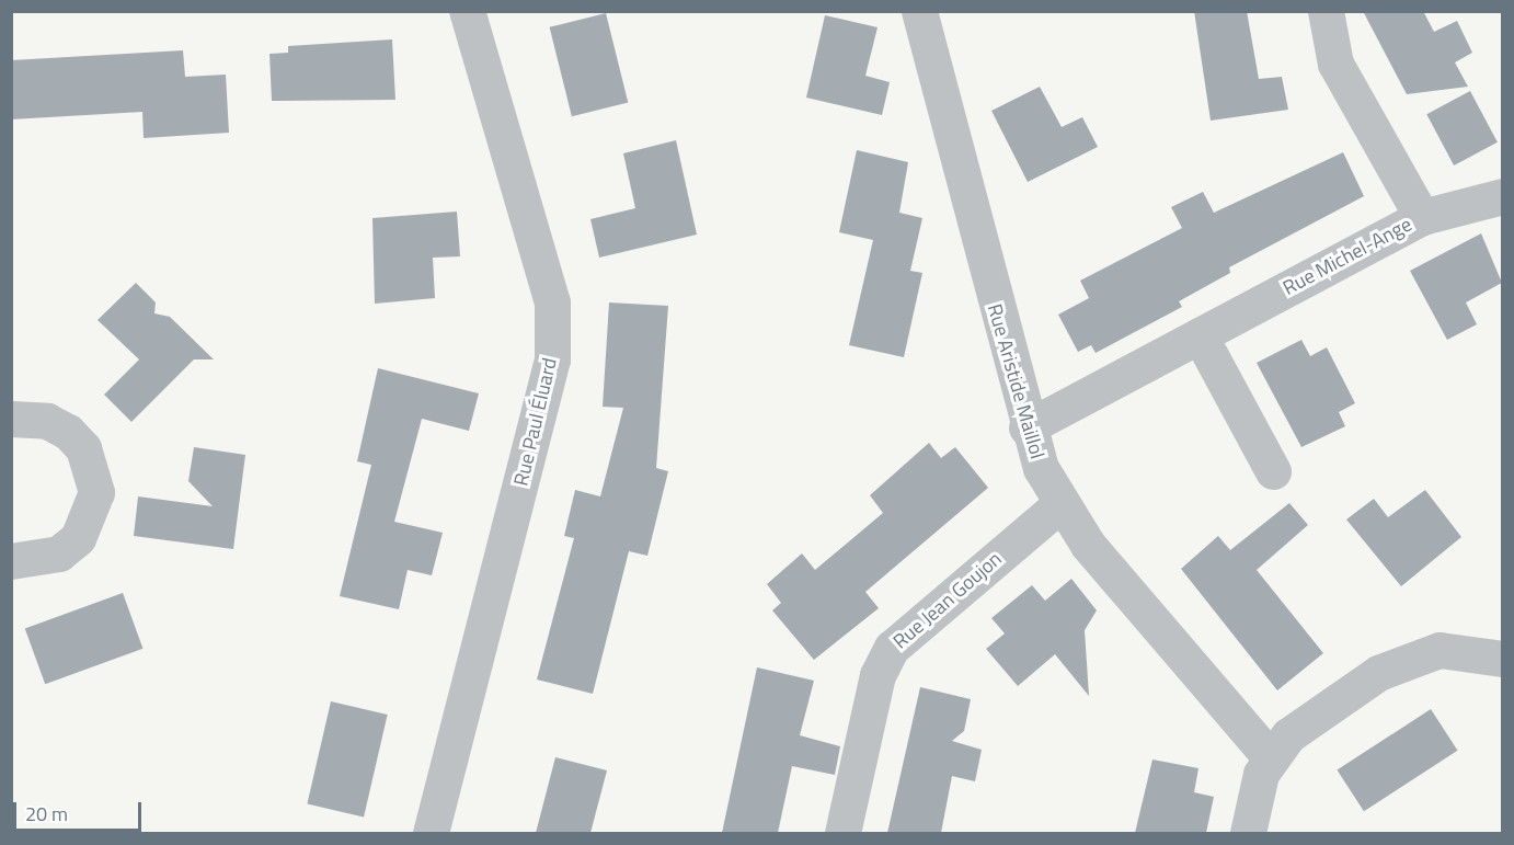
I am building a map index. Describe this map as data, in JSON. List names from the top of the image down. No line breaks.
{"streets":{"street":["Rue Michel-Ange","Rue Aristide Maillol","Rue Paul Éluard","Rue Jean Goujon"]},"crossings":[["Rue Michel-Ange","Rue Aristide Maillol"],["Rue Aristide Maillol","Rue Jean Goujon"]],"scale_bar":"20 m"}
